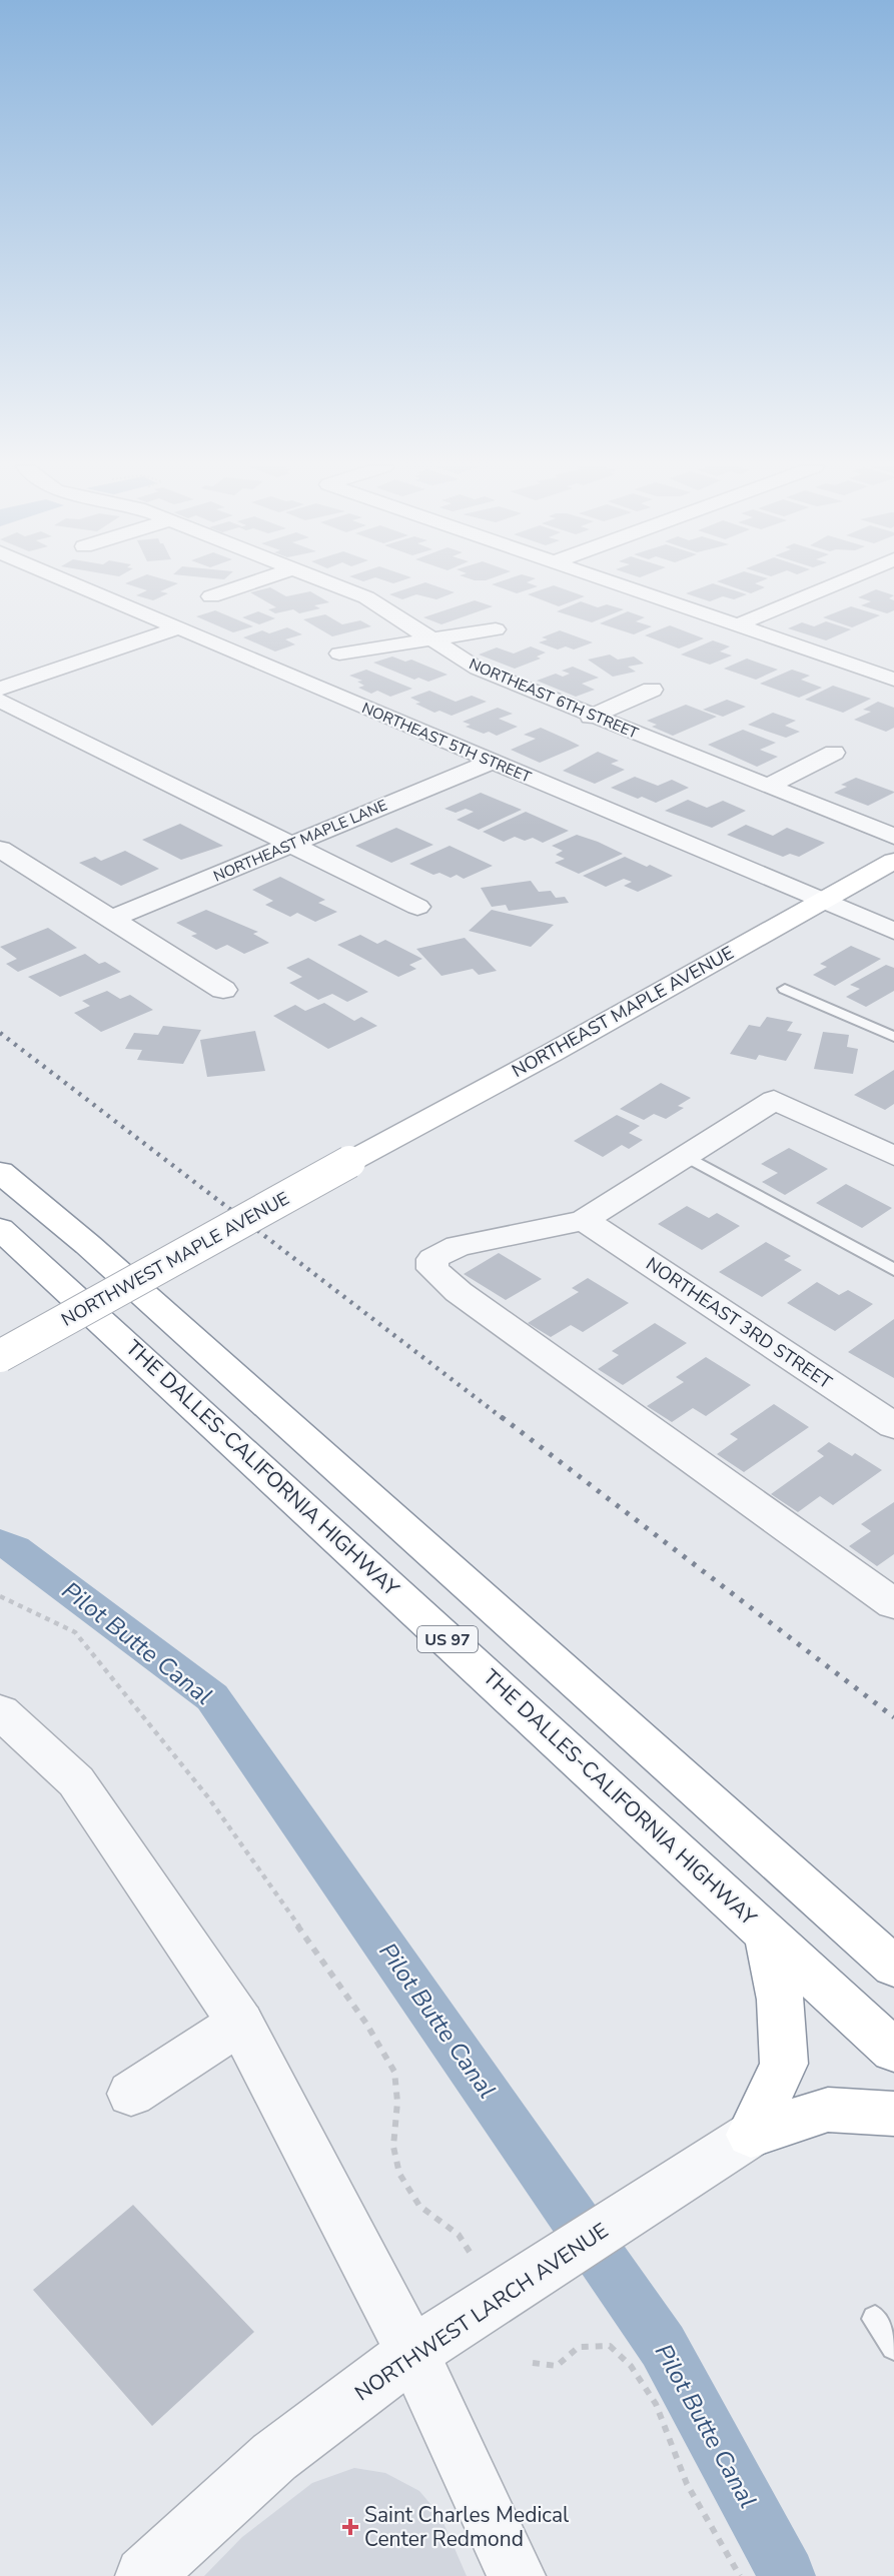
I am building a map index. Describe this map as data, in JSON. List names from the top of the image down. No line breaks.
{"streets":{"main road":["NORTHEAST MAPLE AVENUE","NORTHWEST MAPLE AVENUE","THE DALLES-CALIFORNIA HIGHWAY","US 97"],"street":["NORTHEAST 6TH STREET","NORTHEAST 5TH STREET","NORTHEAST MAPLE LANE","NORTHEAST 3RD STREET","NORTHWEST LARCH AVENUE"]},"crossings":[["NORTHEAST 5TH STREET","NORTHEAST MAPLE LANE"],["NORTHEAST 5TH STREET","NORTHEAST MAPLE AVENUE"],["NORTHEAST MAPLE AVENUE","NORTHWEST MAPLE AVENUE"]],"water":["Pilot Butte Canal"],"places":{"health":["Saint Charles Medical Center Redmond"]}}
